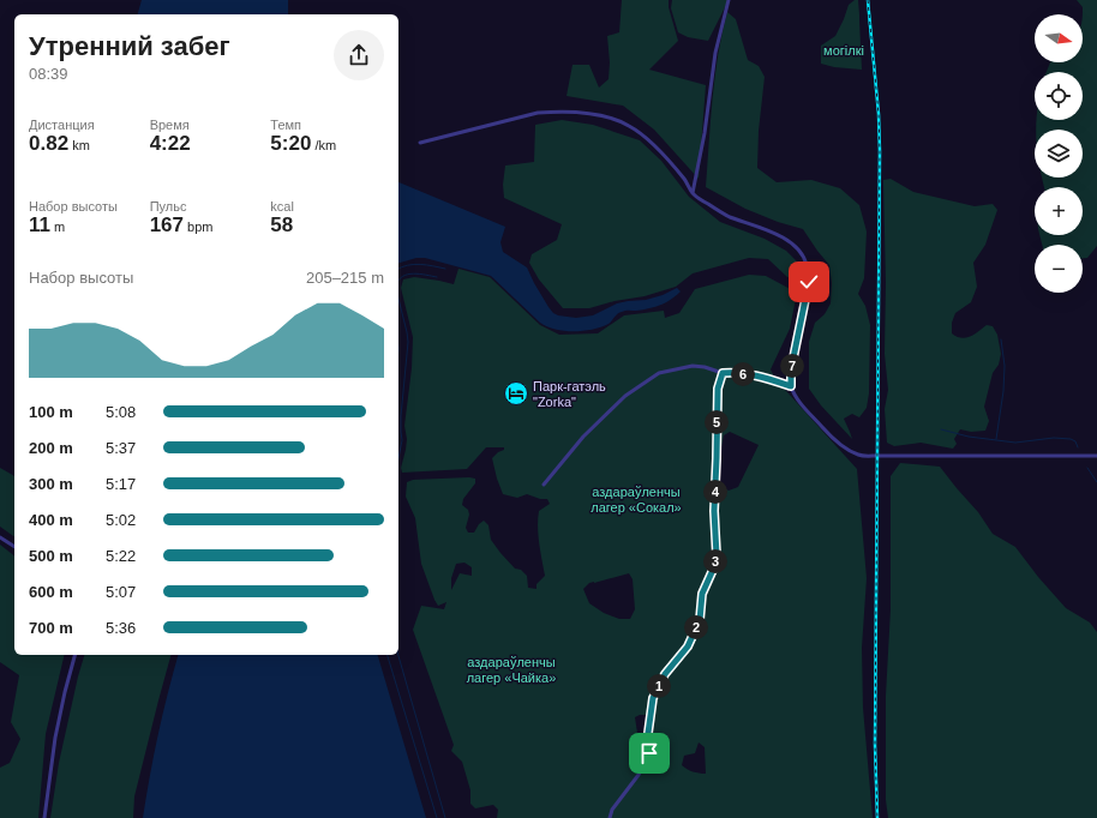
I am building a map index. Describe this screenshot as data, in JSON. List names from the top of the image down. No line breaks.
{"parks":["могілкі","аздараўленчы лагер «Сокал»","аздараўленчы лагер «Чайка»"],"places":{"hotel":["Парк-гатэль \"Zorka\""]},"north":"right","page":{"map_buttons":["+","−"],"heading":["Утренний забег","08:39"],"stats":[["Дистанция","0.82 km"],["Время","4:22"],["Темп","5:20 /km"],["Набор высоты","11 m"],["Пульс","167 bpm"],["kcal","58"]],"chart":["Набор высоты","205–215 m"],"pins":["7","6","5","4","3","2","1"],"list":[{"name":"100 m","note":"5:08"},{"name":"200 m","note":"5:37"},{"name":"300 m","note":"5:17"},{"name":"400 m","note":"5:02"},{"name":"500 m","note":"5:22"},{"name":"600 m","note":"5:07"},{"name":"700 m","note":"5:36"}]}}
